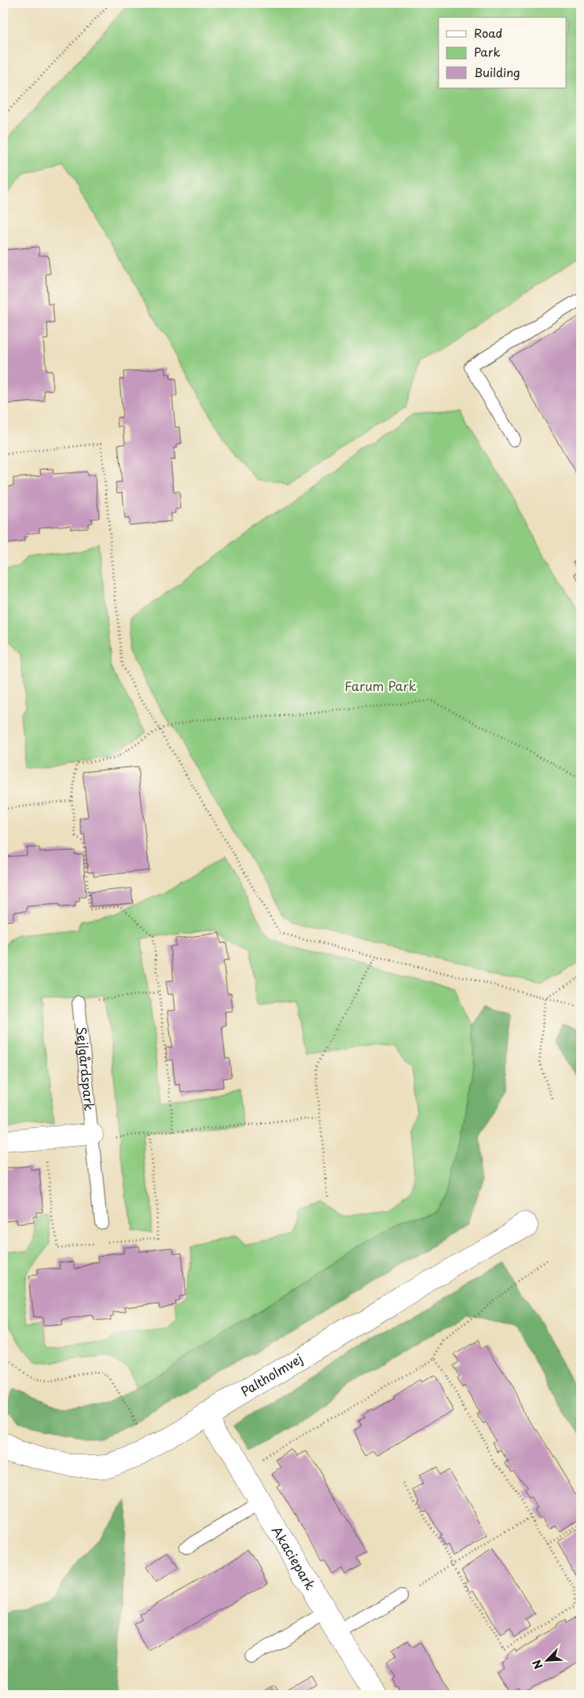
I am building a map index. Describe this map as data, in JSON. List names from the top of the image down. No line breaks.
{"streets":{"street":["Paltholmvej","Akaciepark"],"lane":["Sejlgårdspark"]},"crossings":[["Paltholmvej","Akaciepark"]],"parks":["Farum Park"],"legend":["Road","Park","Building"],"north":"bottom left"}
